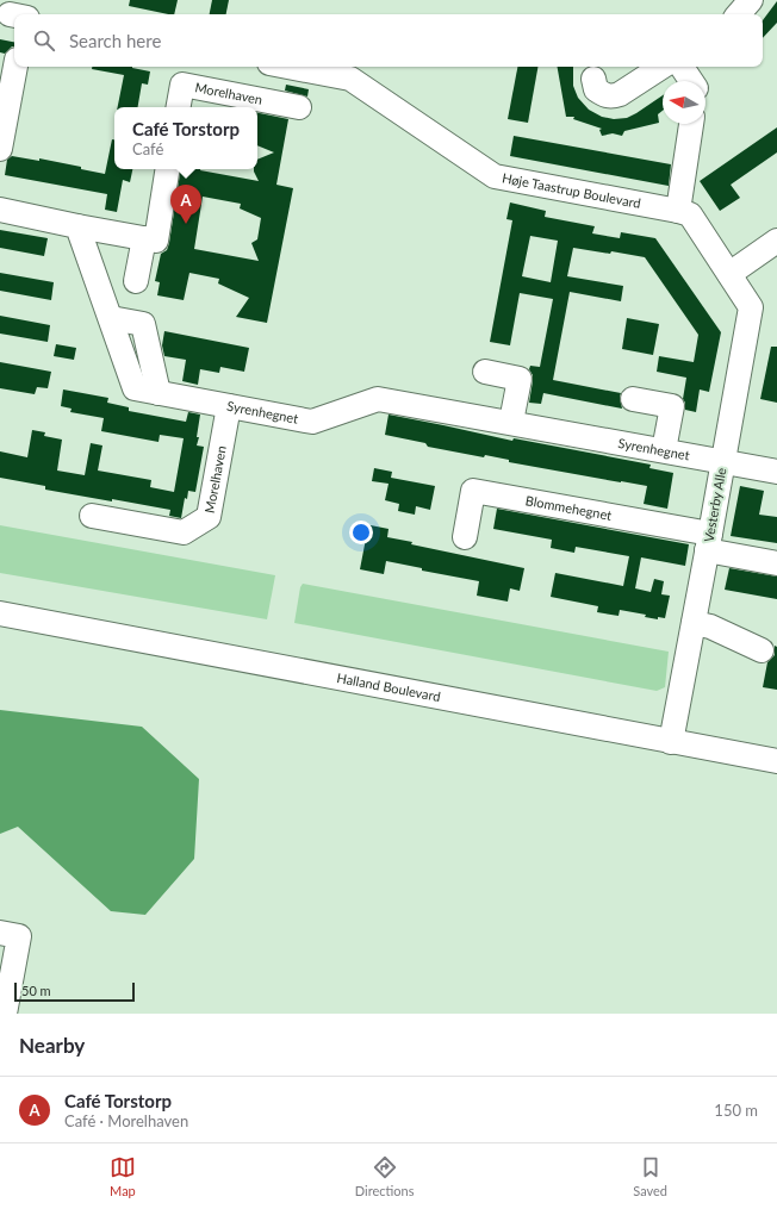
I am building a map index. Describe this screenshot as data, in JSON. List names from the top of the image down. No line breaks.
{"streets":{"street":["Morelhaven","Høje Taastrup Boulevard","Syrenhegnet","Vesterby Alle","Blommehegnet","Halland Boulevard"]},"crossings":[["Morelhaven","Syrenhegnet"],["Høje Taastrup Boulevard","Vesterby Alle"],["Syrenhegnet","Vesterby Alle"],["Vesterby Alle","Blommehegnet"],["Vesterby Alle","Halland Boulevard"]],"scale_bar":"50 m","north":"left","page":{"search":"Search here","popup":["Café Torstorp","Café"],"pins":"A","scale":"50 m","heading":"Nearby","list":[{"mark":"A","name":"Café Torstorp","note":"Café · Morelhaven","value":"150 m"}],"nav":["Map","Directions","Saved"]}}
